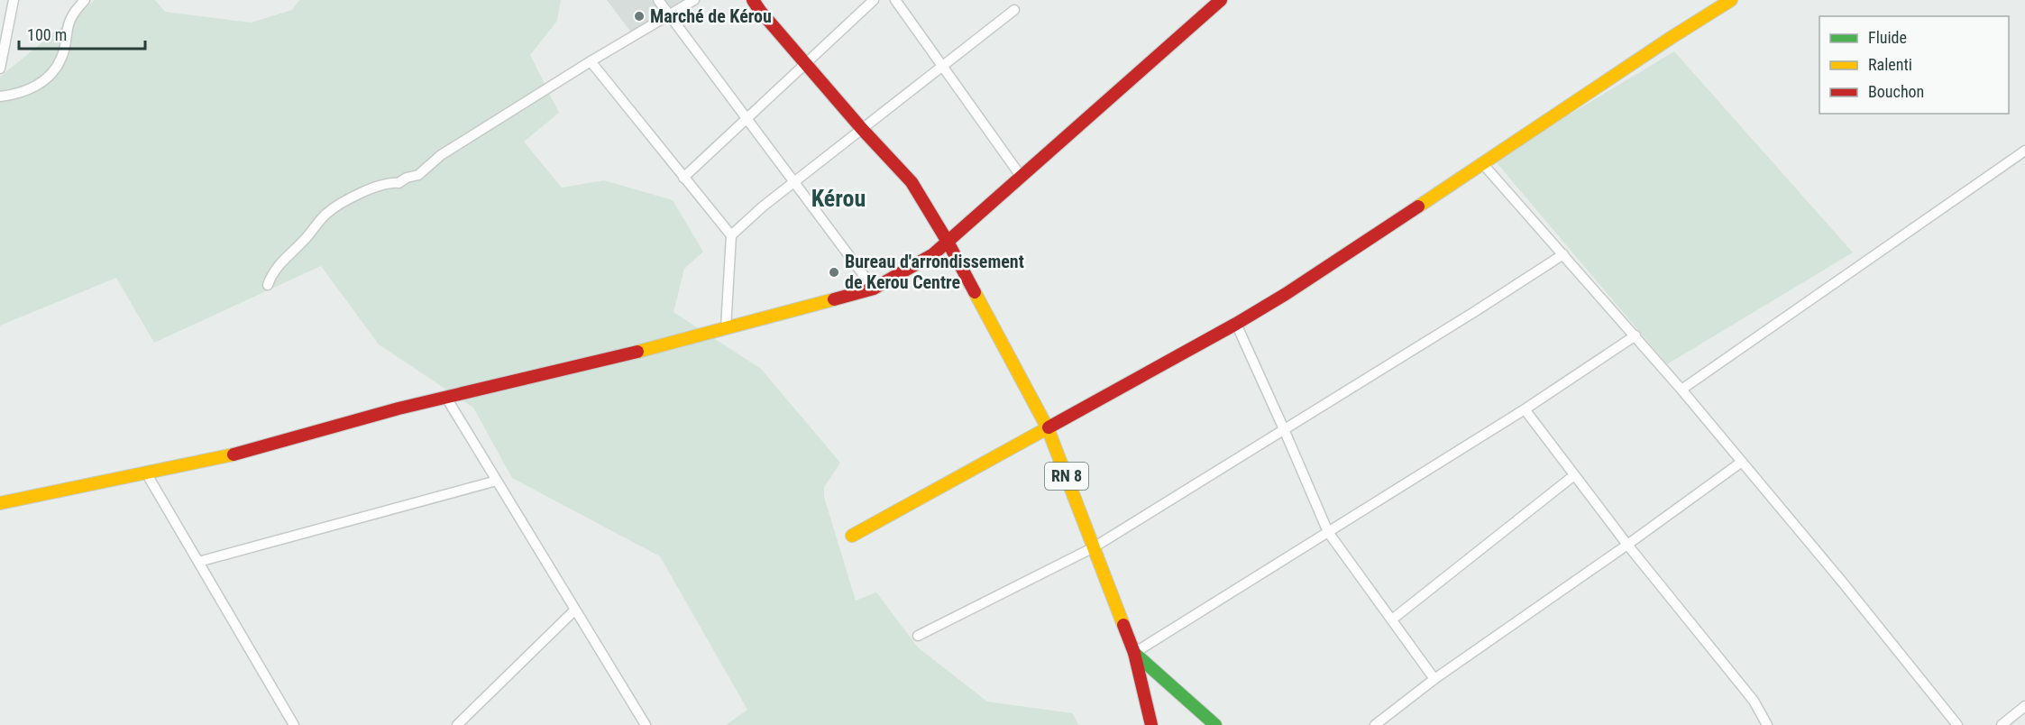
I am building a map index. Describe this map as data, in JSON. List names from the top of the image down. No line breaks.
{"streets":{"main road":["RN 8"]},"districts":["Kérou"],"places":["Marché de Kérou","Bureau d'arrondissement de Kerou Centre"],"legend":["Fluide","Ralenti","Bouchon"],"scale_bar":"100 m"}
